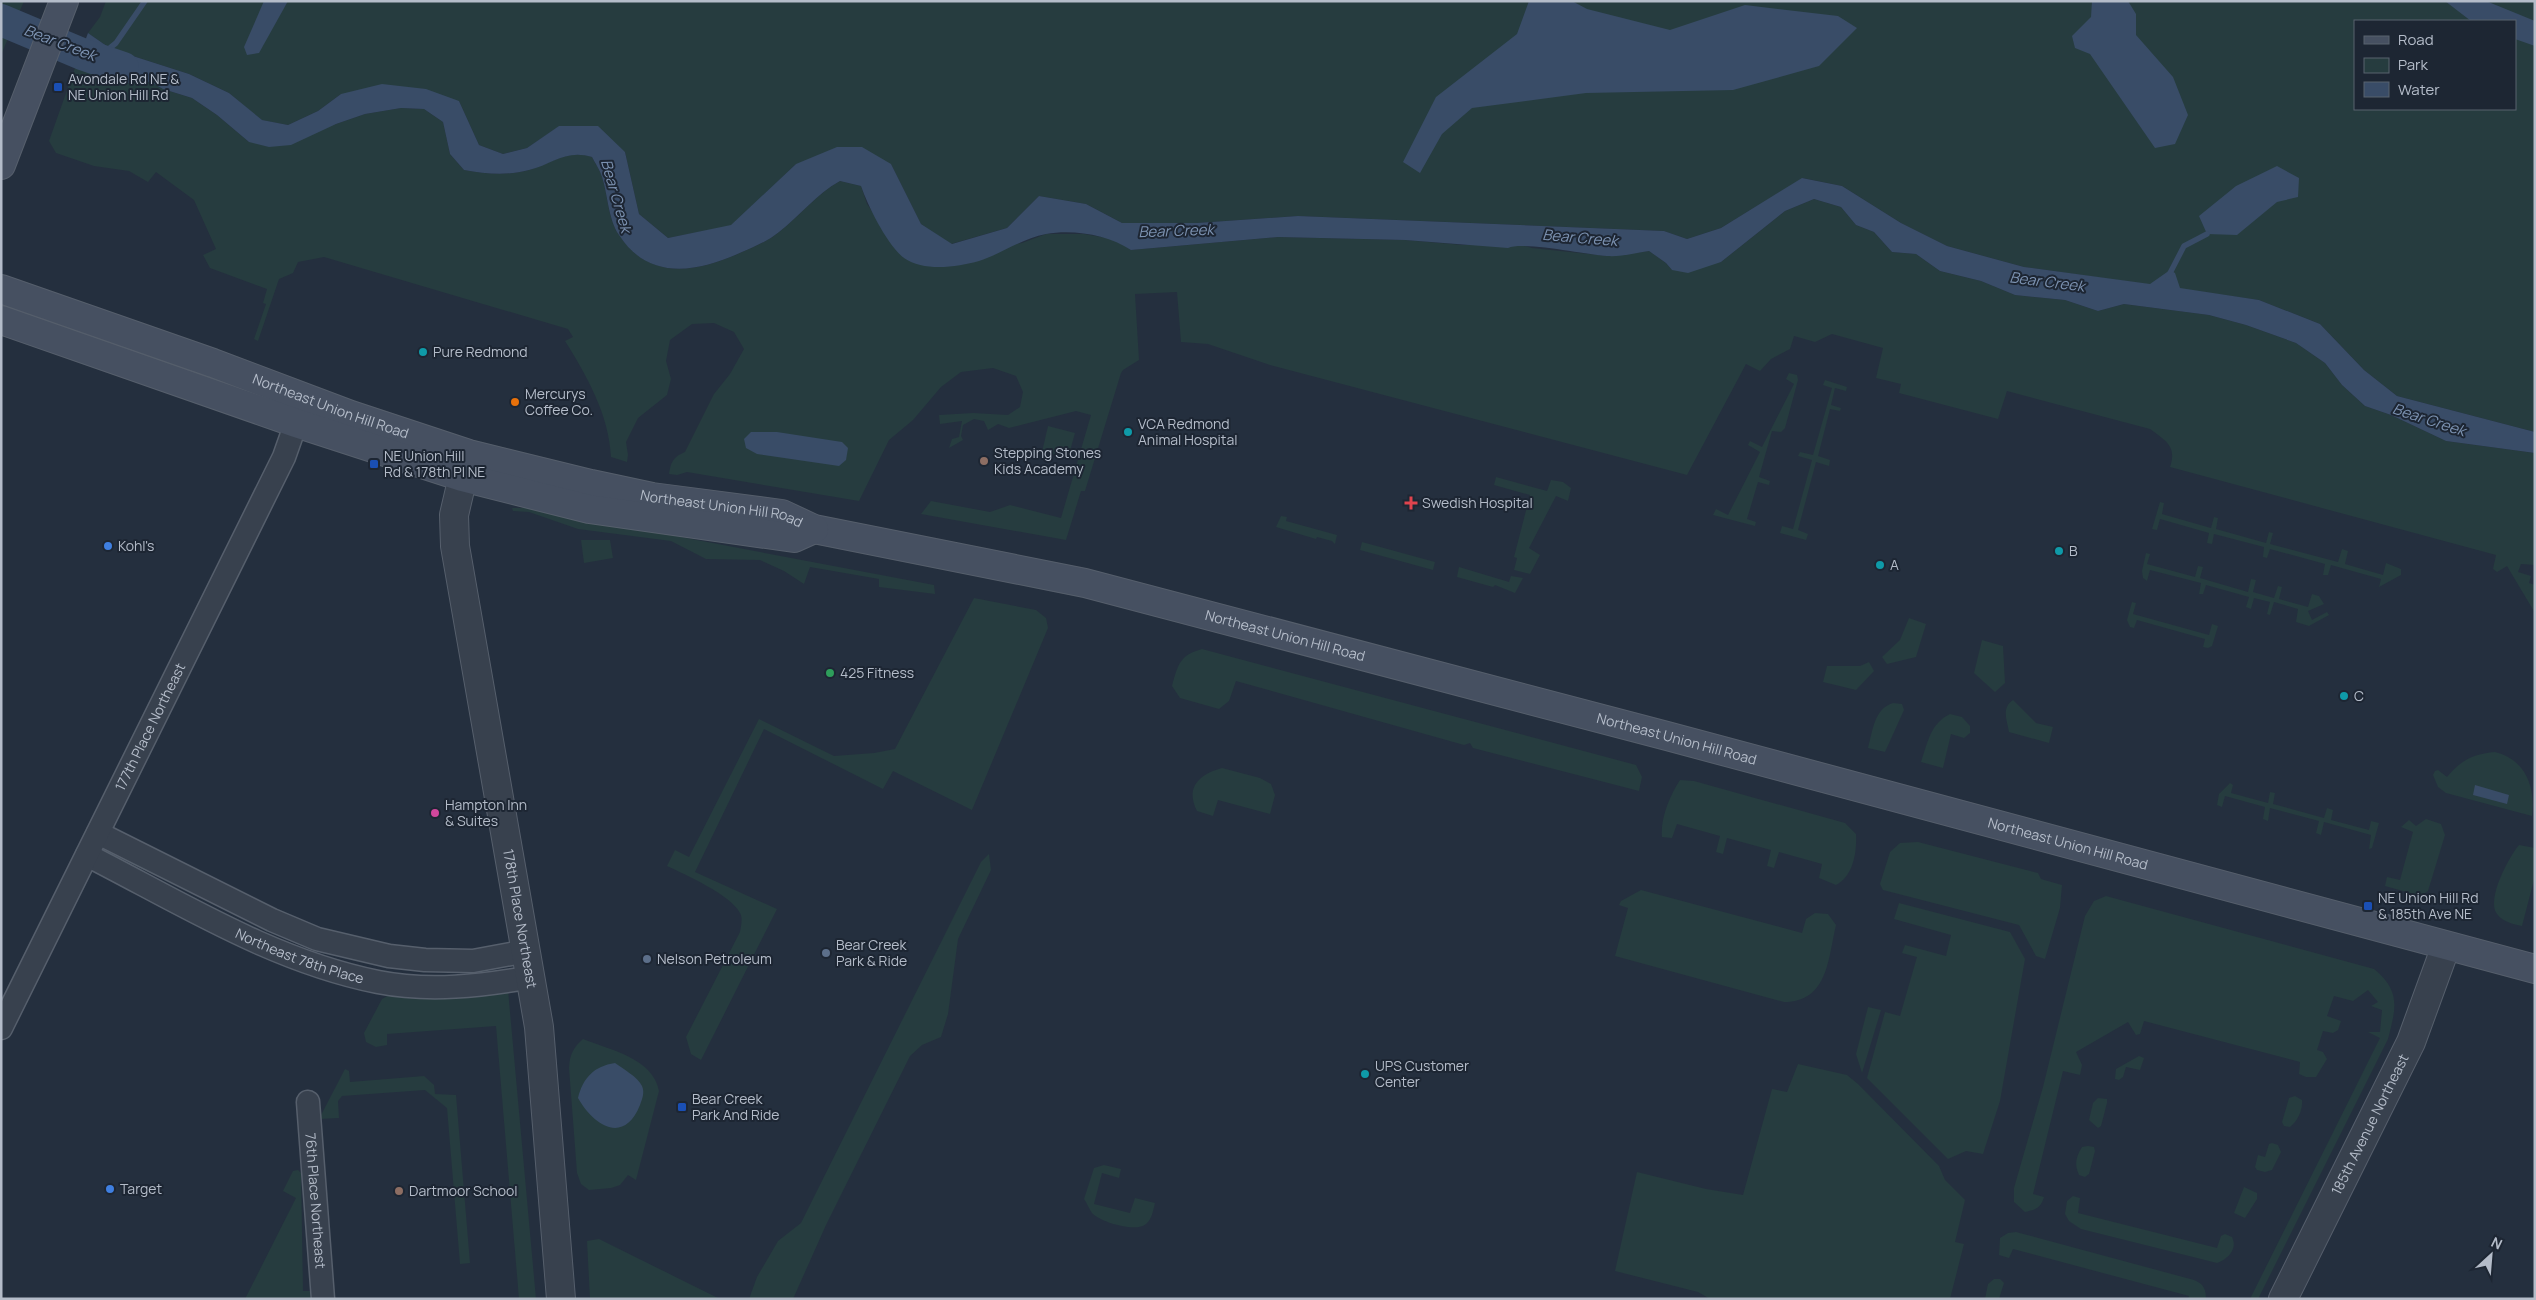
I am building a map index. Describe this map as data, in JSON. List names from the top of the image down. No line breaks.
{"streets":{"main road":["Northeast Union Hill Road"],"street":["177th Place Northeast","178th Place Northeast","Northeast 78th Place","185th Avenue Northeast","76th Place Northeast"]},"crossings":[["Northeast Union Hill Road","177th Place Northeast"],["Northeast Union Hill Road","178th Place Northeast"],["Northeast Union Hill Road","185th Avenue Northeast"],["177th Place Northeast","Northeast 78th Place"],["178th Place Northeast","Northeast 78th Place"]],"water":["Bear Creek"],"places":{"transit":["Avondale Rd NE & NE Union Hill Rd","NE Union Hill Rd & 178th Pl NE","NE Union Hill Rd & 185th Ave NE","Bear Creek Park And Ride"],"other":["Pure Redmond","Mercurys Coffee Co.","VCA Redmond Animal Hospital","Stepping Stones Kids Academy","Kohl's","B","A","425 Fitness","C","Hampton Inn & Suites","Bear Creek Park & Ride","Nelson Petroleum","UPS Customer Center","Target","Dartmoor School"],"health":["Swedish Hospital"]},"legend":["Road","Park","Water"],"north":"top right"}
